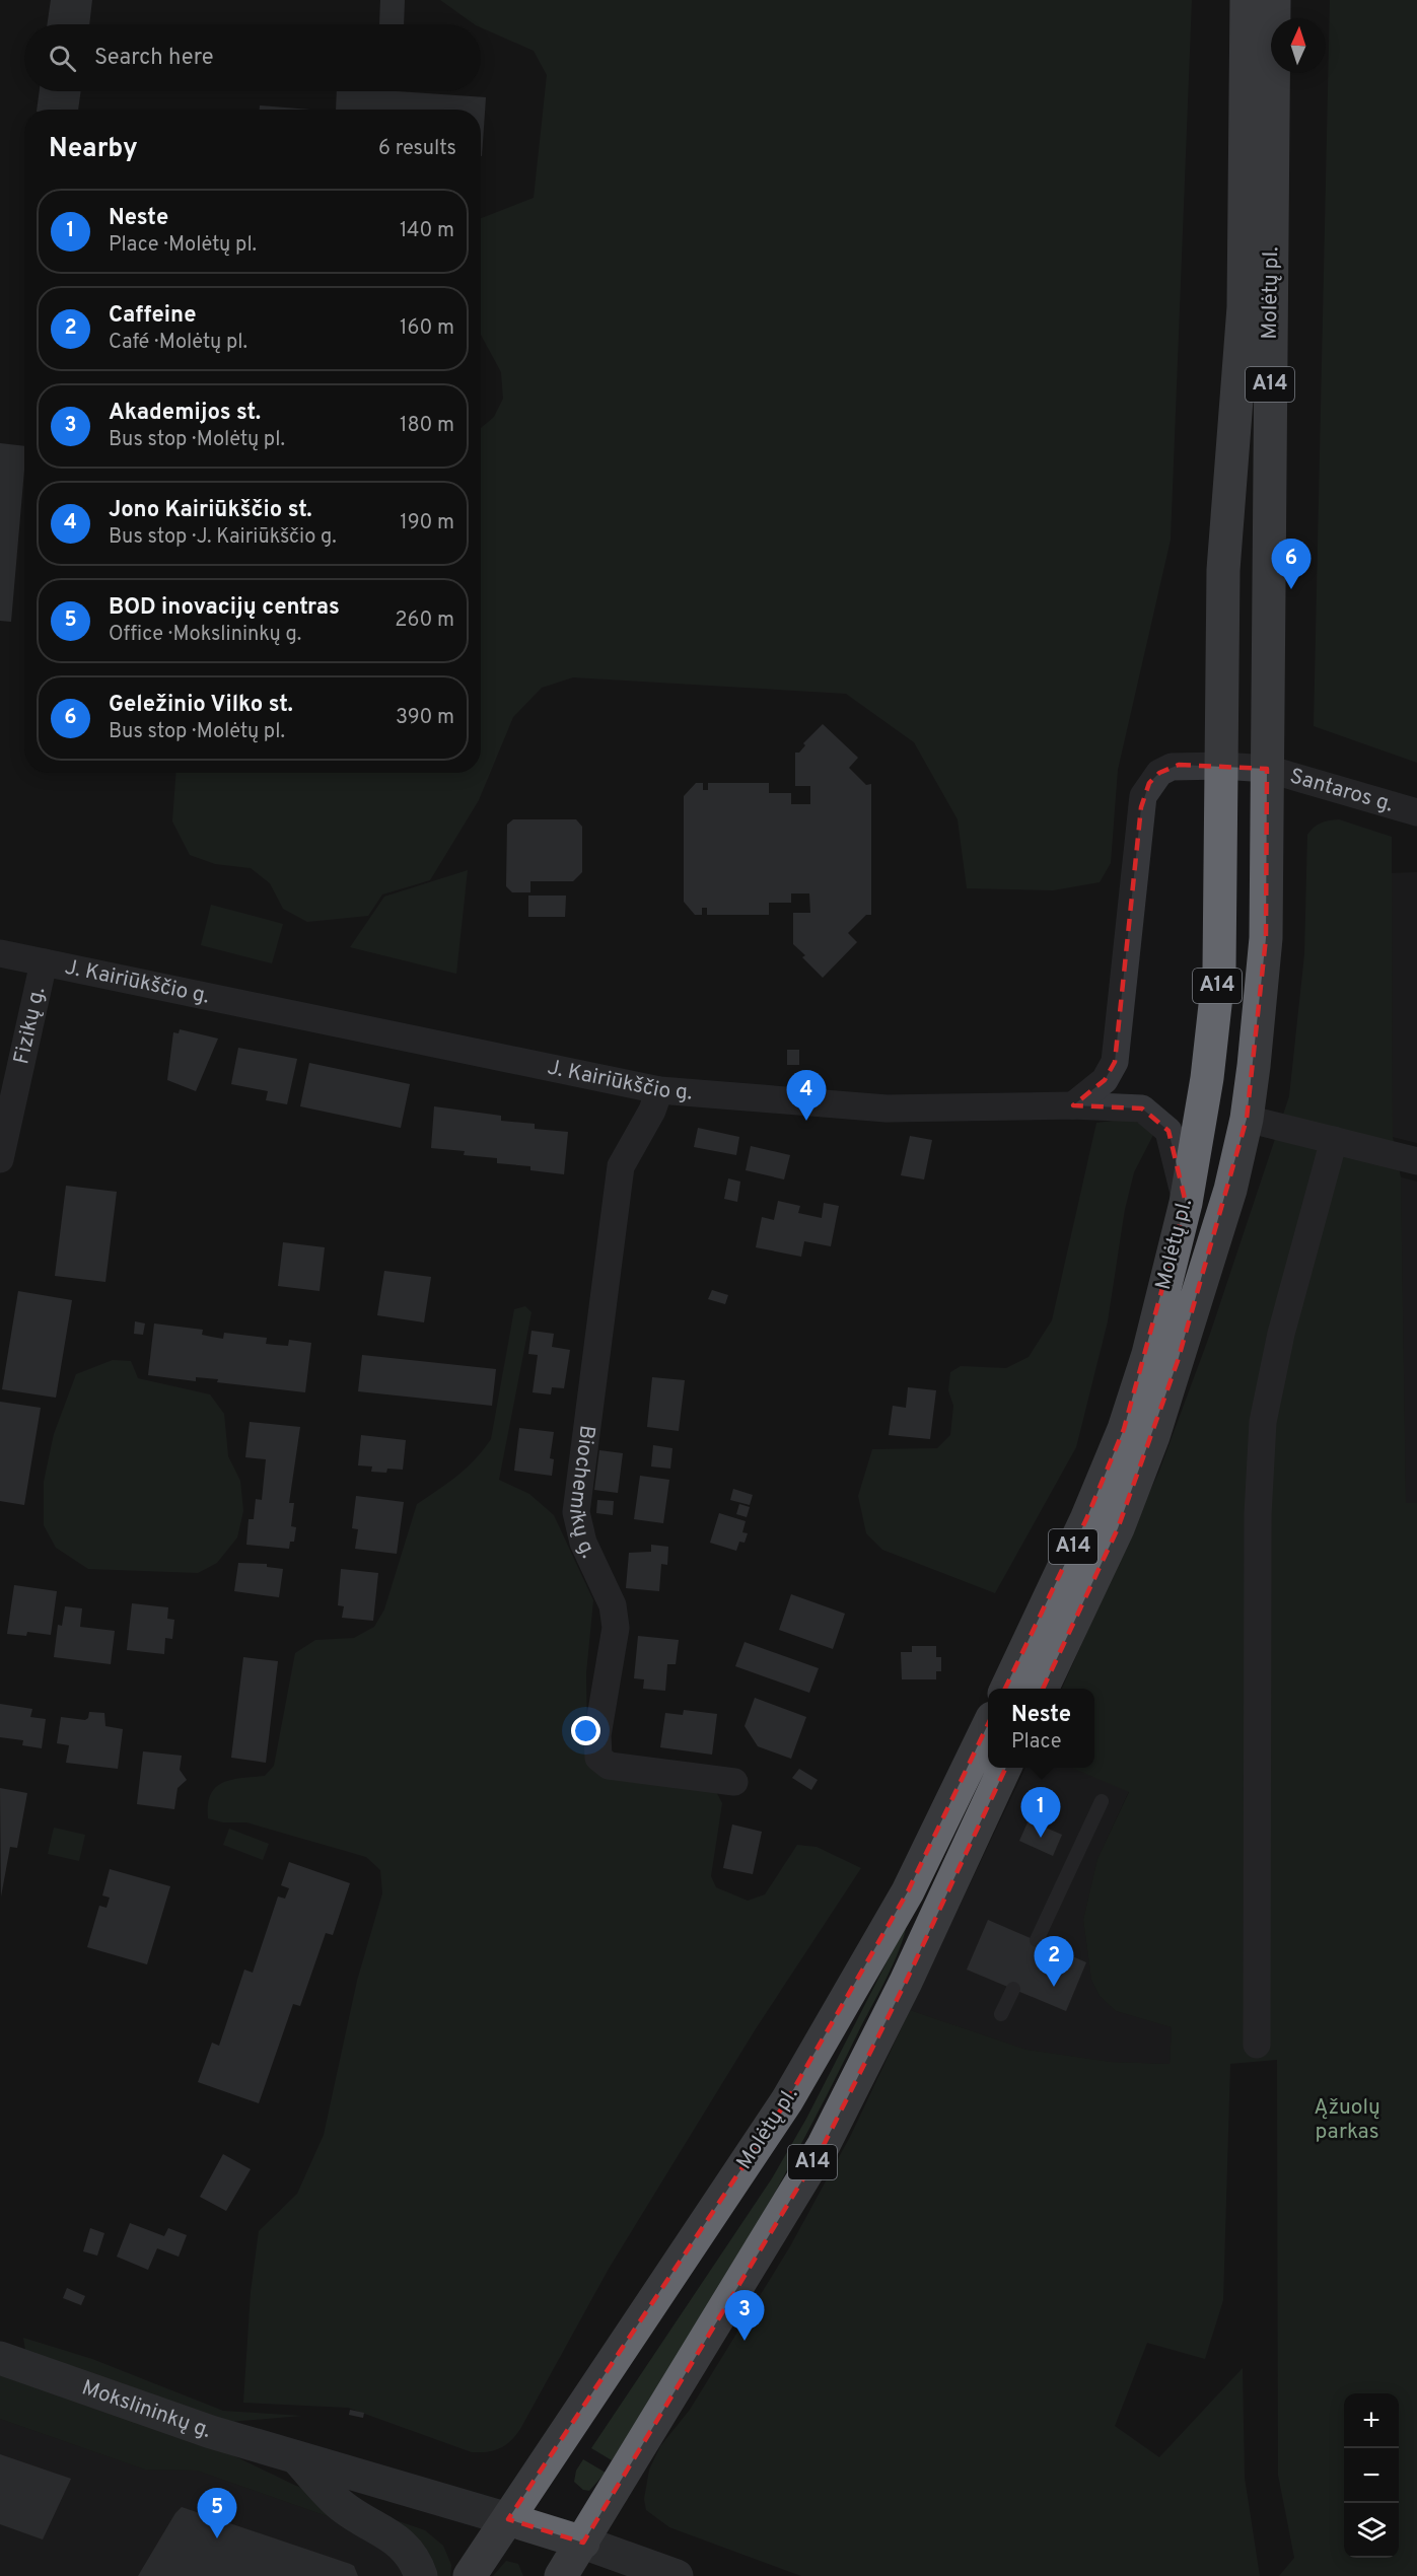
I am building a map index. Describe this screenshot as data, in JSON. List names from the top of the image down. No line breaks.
{"streets":{"highway":["Molėtų pl.","A14"],"street":["Santaros g.","J. Kairiūkščio g.","Fizikų g.","Biochemikų g.","Mokslininkų g."]},"crossings":[["Molėtų pl.","A14"],["Molėtų pl.","Santaros g."],["Molėtų pl.","J. Kairiūkščio g."],["Molėtų pl.","Mokslininkų g."],["A14","Mokslininkų g."],["J. Kairiūkščio g.","Fizikų g."],["J. Kairiūkščio g.","Biochemikų g."]],"parks":["Ąžuolų parkas"],"north":"top","page":{"search":"Search here","heading":["Nearby","6 results"],"list":[{"mark":"1","name":"Neste","note":"Place · Molėtų pl.","value":"140 m"},{"mark":"2","name":"Caffeine","note":"Café · Molėtų pl.","value":"160 m"},{"mark":"3","name":"Akademijos st.","note":"Bus stop · Molėtų pl.","value":"180 m"},{"mark":"4","name":"Jono Kairiūkščio st.","note":"Bus stop · J. Kairiūkščio g.","value":"190 m"},{"mark":"5","name":"BOD inovacijų centras","note":"Office · Mokslininkų g.","value":"260 m"},{"mark":"6","name":"Geležinio Vilko st.","note":"Bus stop · Molėtų pl.","value":"390 m"}],"pins":["6","4","1","2","3","5"],"popup":["Neste","Place"],"map_buttons":["+","−"]}}
